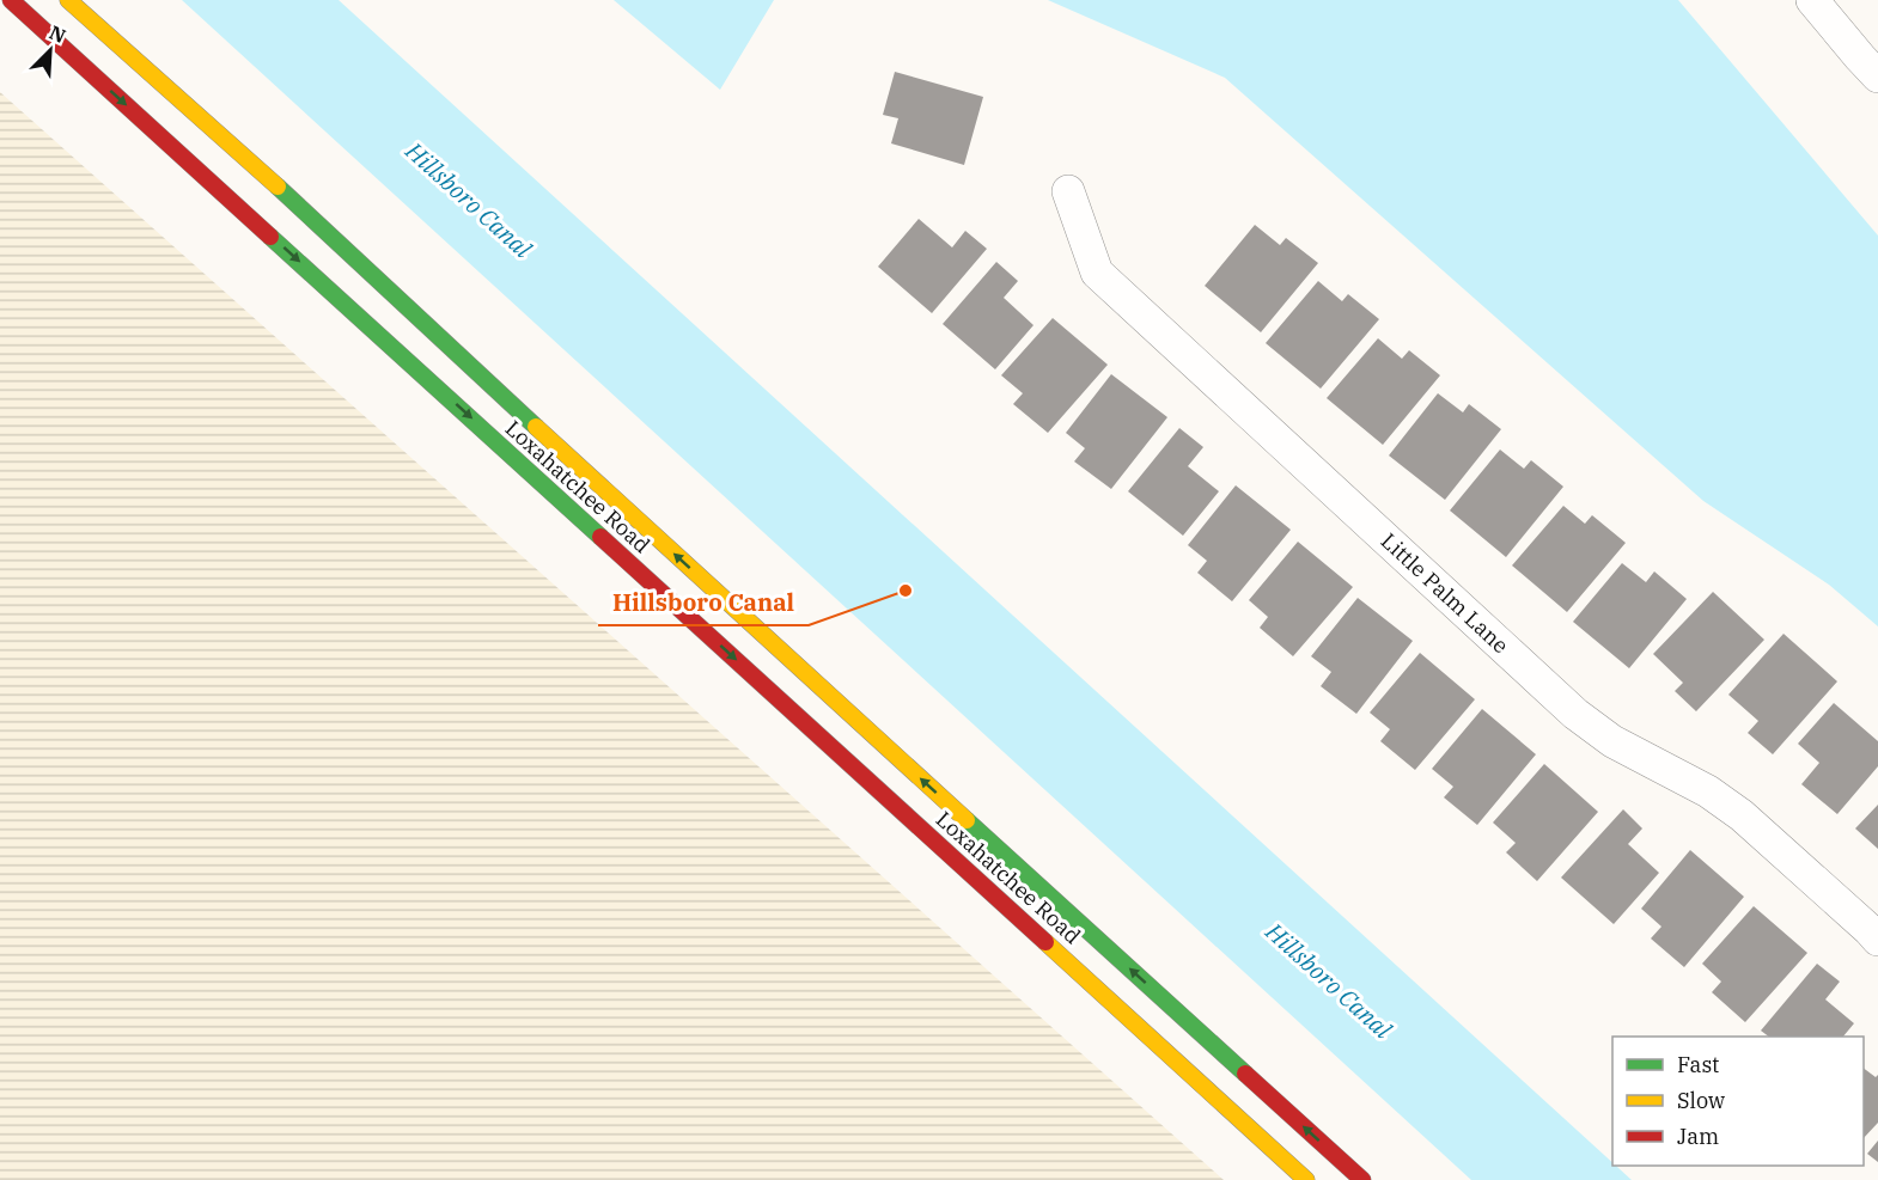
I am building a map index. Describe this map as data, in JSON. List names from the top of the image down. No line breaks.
{"streets":{"main road":["Loxahatchee Road"],"street":["Little Palm Lane"]},"water":["Hillsboro Canal"],"places":["Hillsboro Canal"],"legend":["Fast","Slow","Jam"],"north":"top right"}
